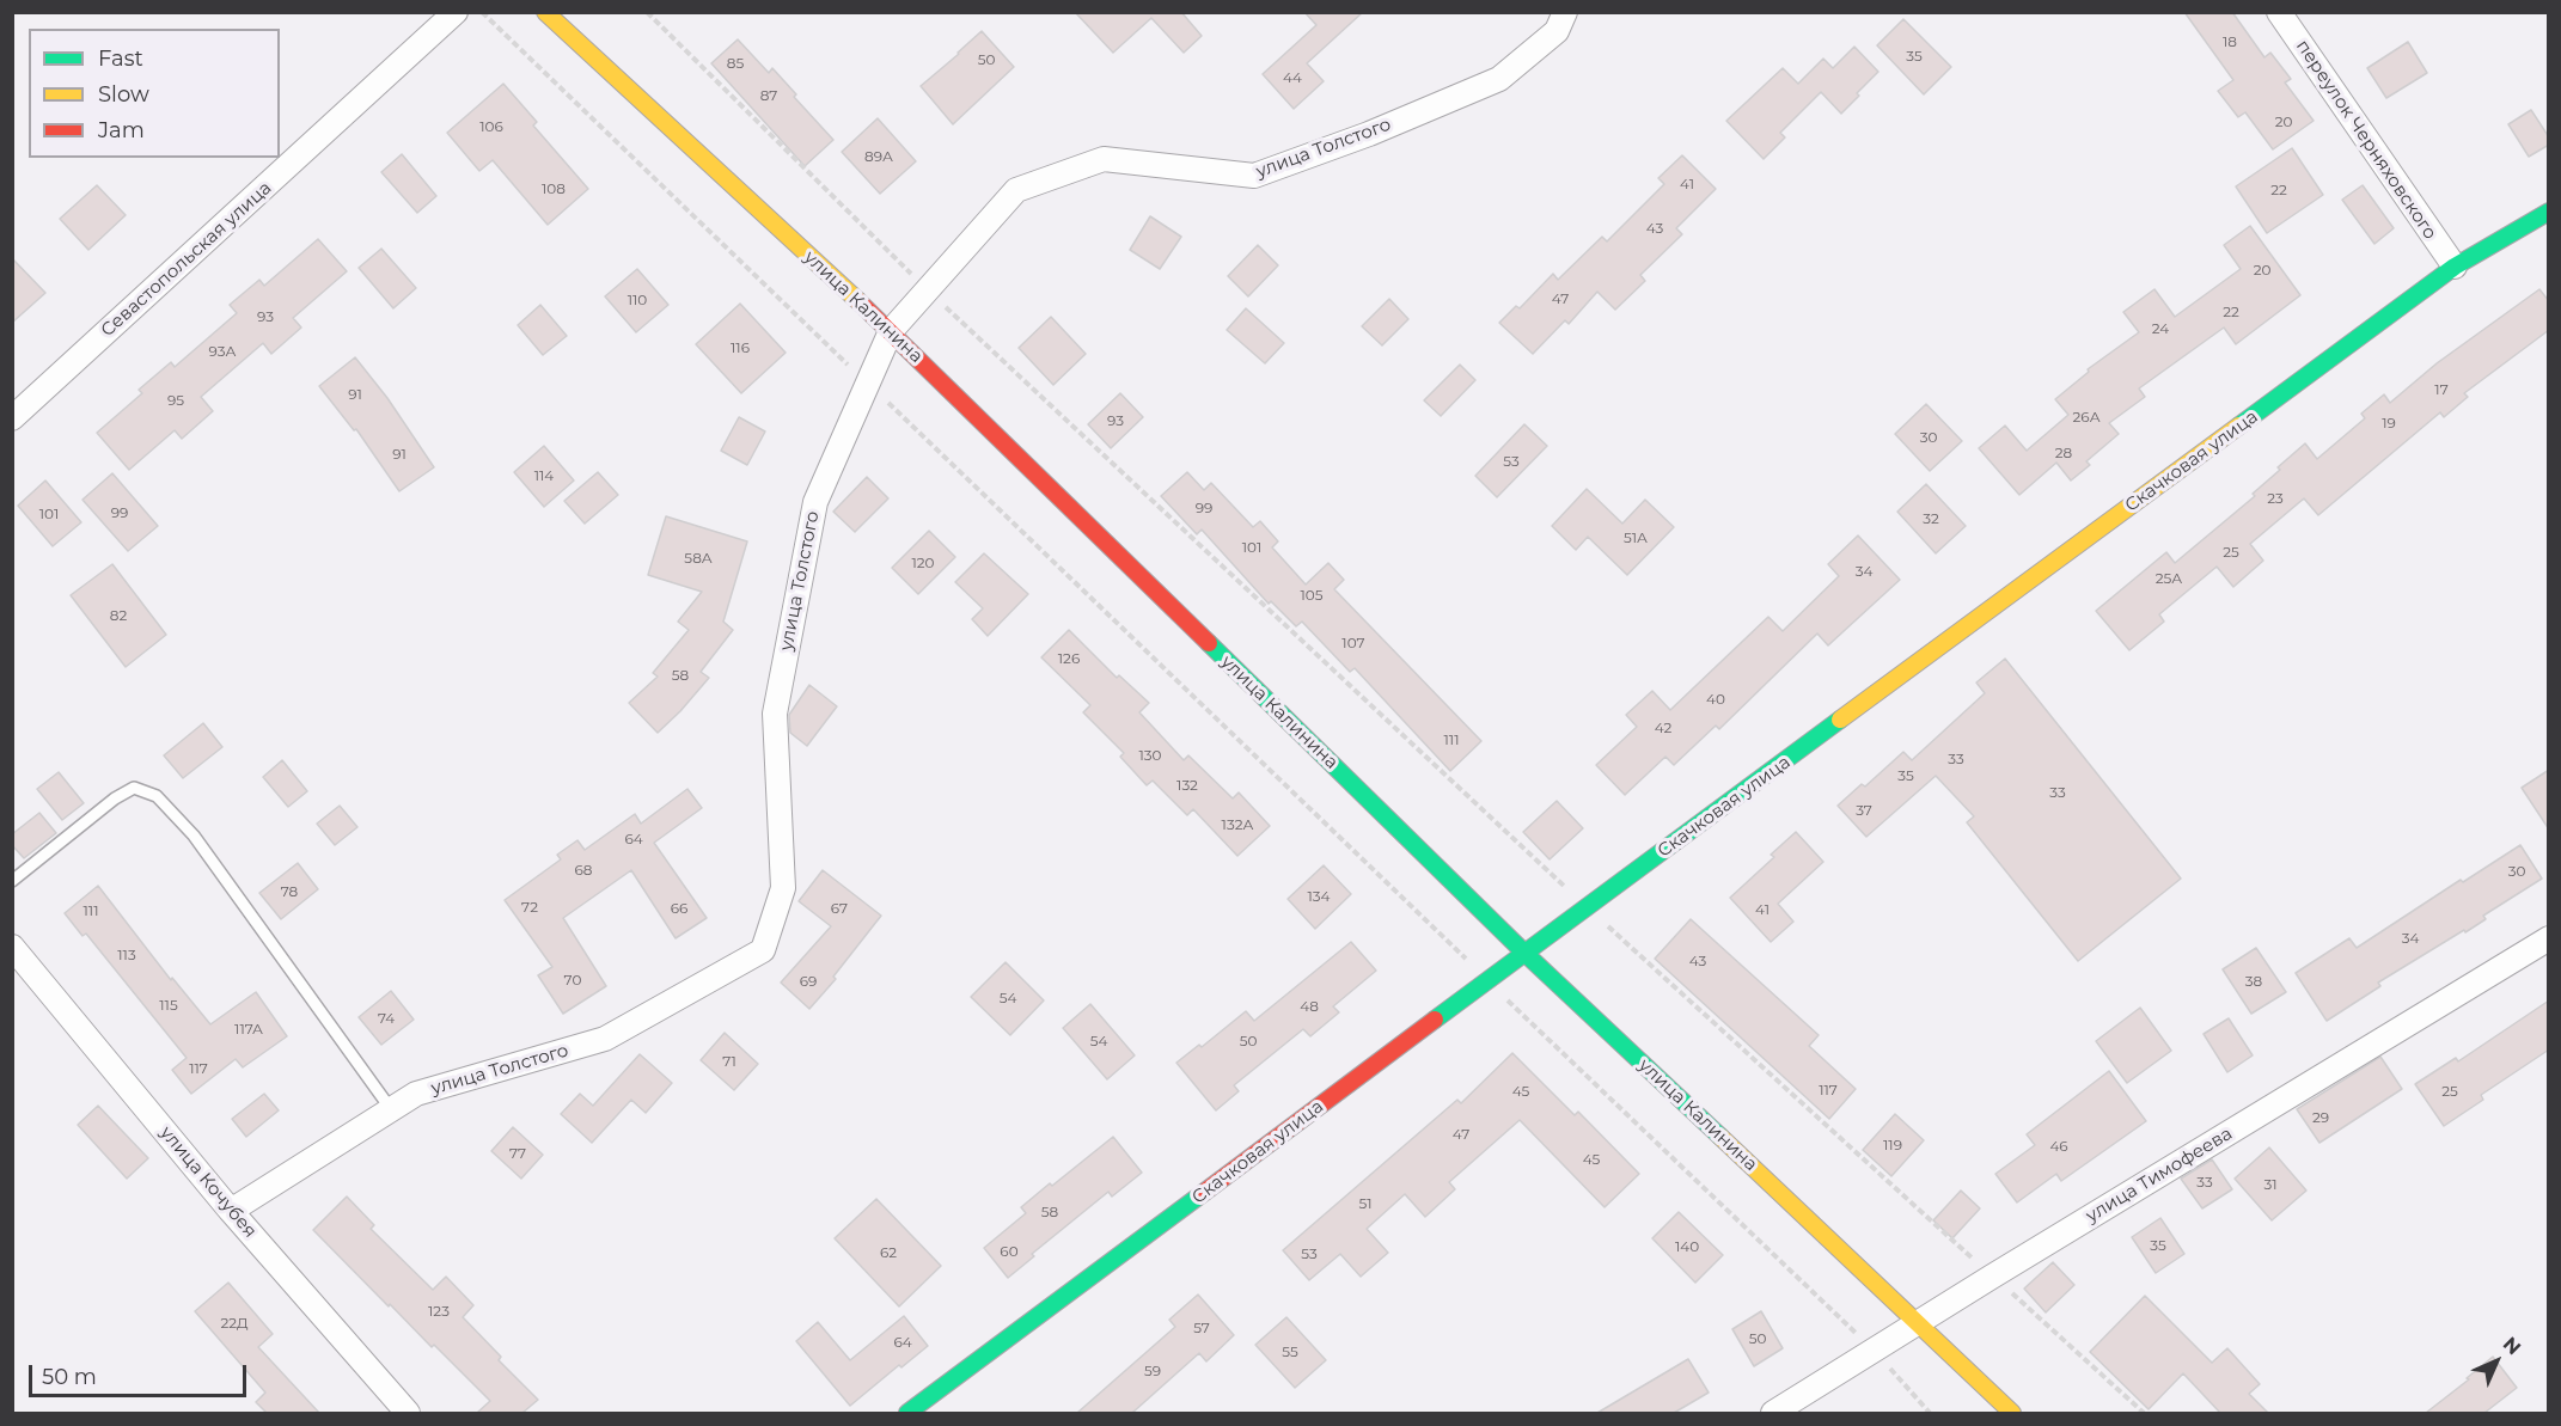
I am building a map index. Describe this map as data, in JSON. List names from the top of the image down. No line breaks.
{"streets":{"street":["переулок Черняховского","улица Толстого","Севастопольская улица","улица Калинина","Скачковая улица","улица Тимофеева","улица Кочубея"]},"crossings":[["переулок Черняховского","Скачковая улица"],["улица Толстого","улица Калинина"],["улица Толстого","улица Кочубея"],["улица Калинина","Скачковая улица"],["улица Калинина","улица Тимофеева"]],"house_numbers":["18","35","50","85","44","87","20","106","89А","41","108","22","43","20","47","110","22","93","24","116","93А","17","91","95","26А","93","19","30","28","91","53","114","23","99","99","101","32","51А","101","25","58А","120","34","25А","105","82","107","126","58","40","42","111","130","33","35","132","33","37","132А","64","68","30","78","134","72","66","67","41","111","34","113","43","70","69","38","54","115","48","74","117А","54","50","71","117","117","45","25","29","47","119","46","77","45","33","31","51","58","35","140","60","62","53","123","22Д","57","50","64","55","59"],"legend":["Fast","Slow","Jam"],"scale_bar":"50 m","north":"top right"}
